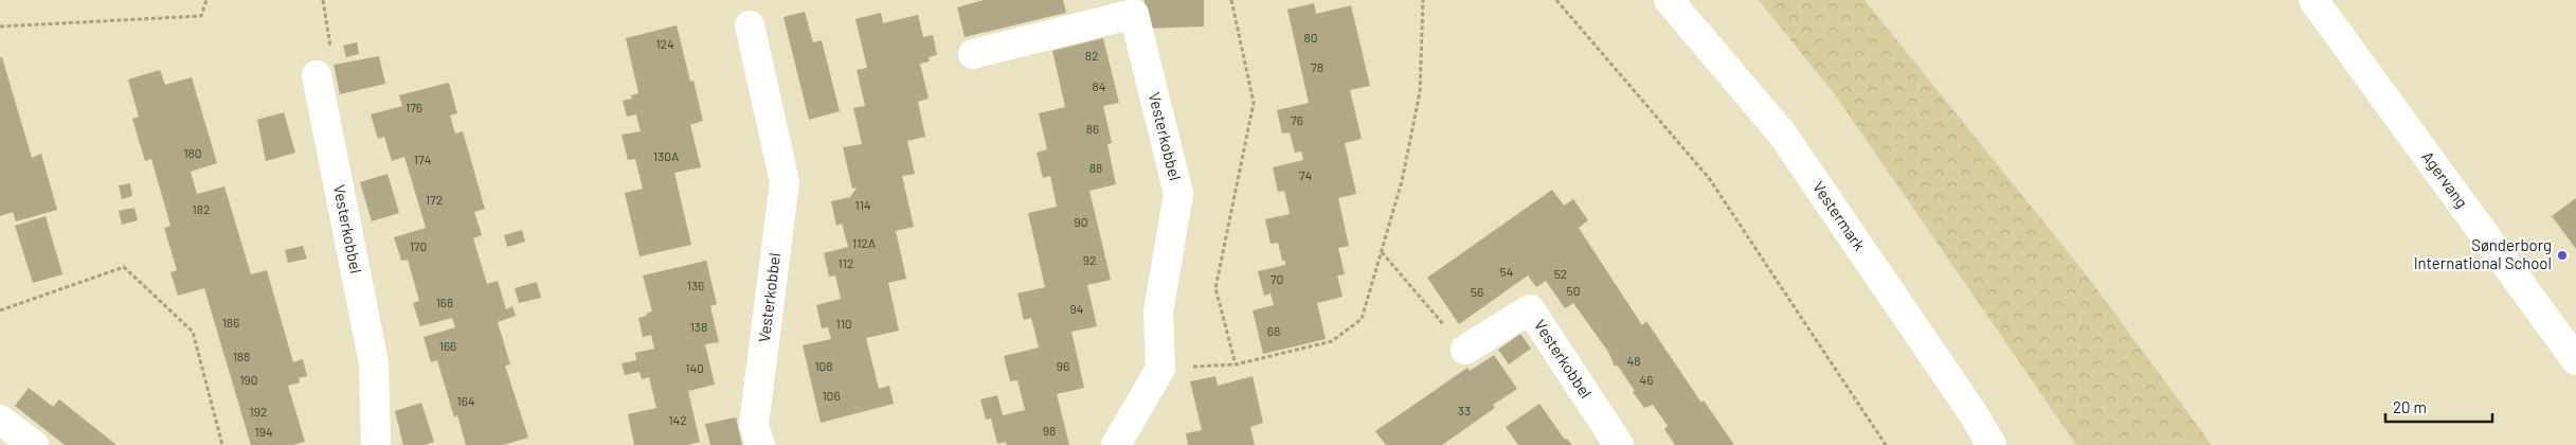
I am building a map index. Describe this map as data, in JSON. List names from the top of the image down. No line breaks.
{"streets":{"street":["Vesterkobbel","Agervang","Vestermark"]},"places":["Sønderborg International School"],"house_numbers":["80","124","82","78","84","176","76","86","180","130A","174","88","74","172","114","182","90","112A","170","92","112","54","52","70","136","50","56","168","94","186","110","138","68","166","188","48","108","96","140","190","46","106","164","33","192","142","98","194"],"scale_bar":"20 m"}
